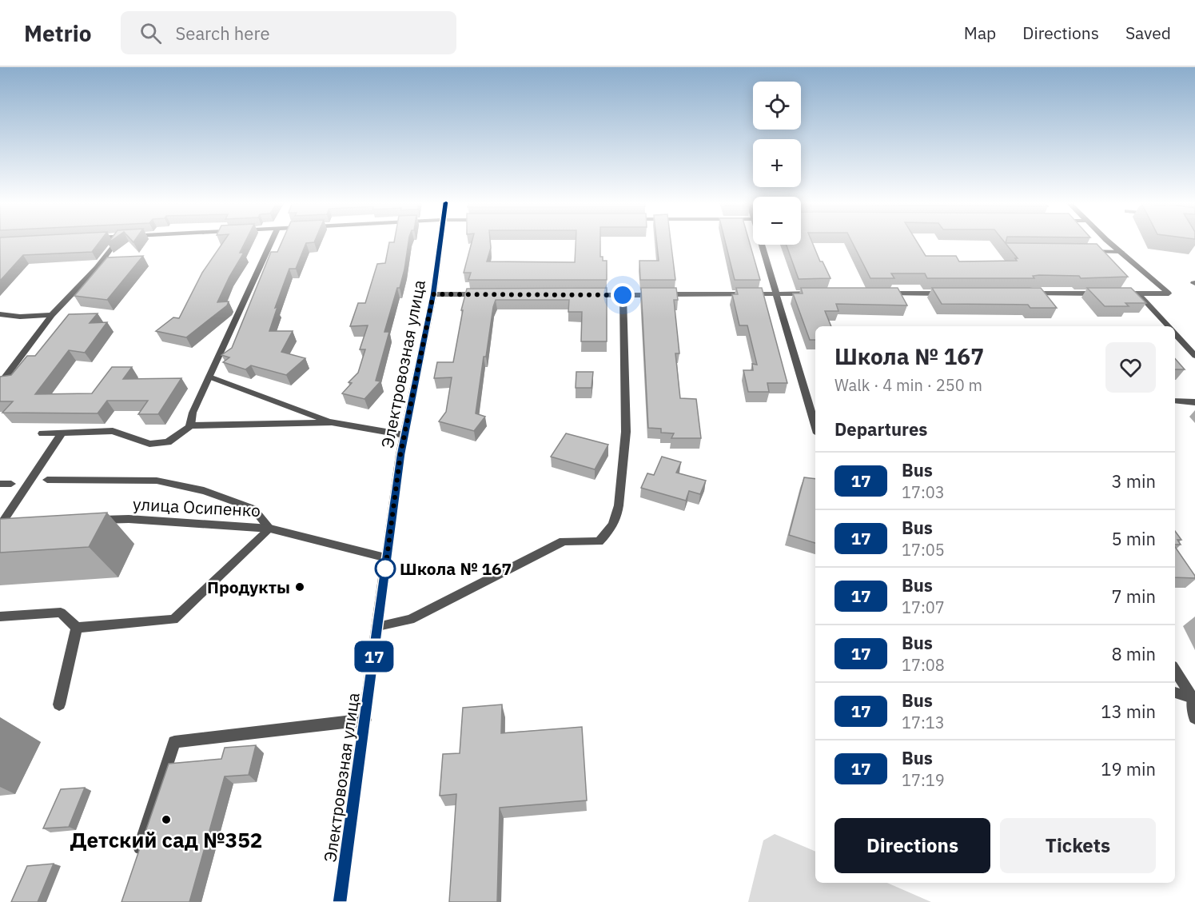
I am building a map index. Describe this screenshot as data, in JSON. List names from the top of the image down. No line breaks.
{"streets":{"street":["Электровозная улица","улица Осипенко"]},"crossings":[["Электровозная улица","улица Осипенко"]],"places":["Школа № 167","Продукты","Детский сад №352"],"lines":["bus line 17"],"page":{"header":"Metrio","search":"Search here","nav":["Map","Directions","Saved"],"on_map":"17","map_buttons":["+","−"],"heading":[["Школа № 167","Walk · 4 min · 250 m"],"Departures"],"list":[{"mark":"17","name":"Bus","note":"17:03","value":"3 min"},{"mark":"17","name":"Bus","note":"17:05","value":"5 min"},{"mark":"17","name":"Bus","note":"17:07","value":"7 min"},{"mark":"17","name":"Bus","note":"17:08","value":"8 min"},{"mark":"17","name":"Bus","note":"17:13","value":"13 min"},{"mark":"17","name":"Bus","note":"17:19","value":"19 min"}],"buttons":["Directions","Tickets"]}}
